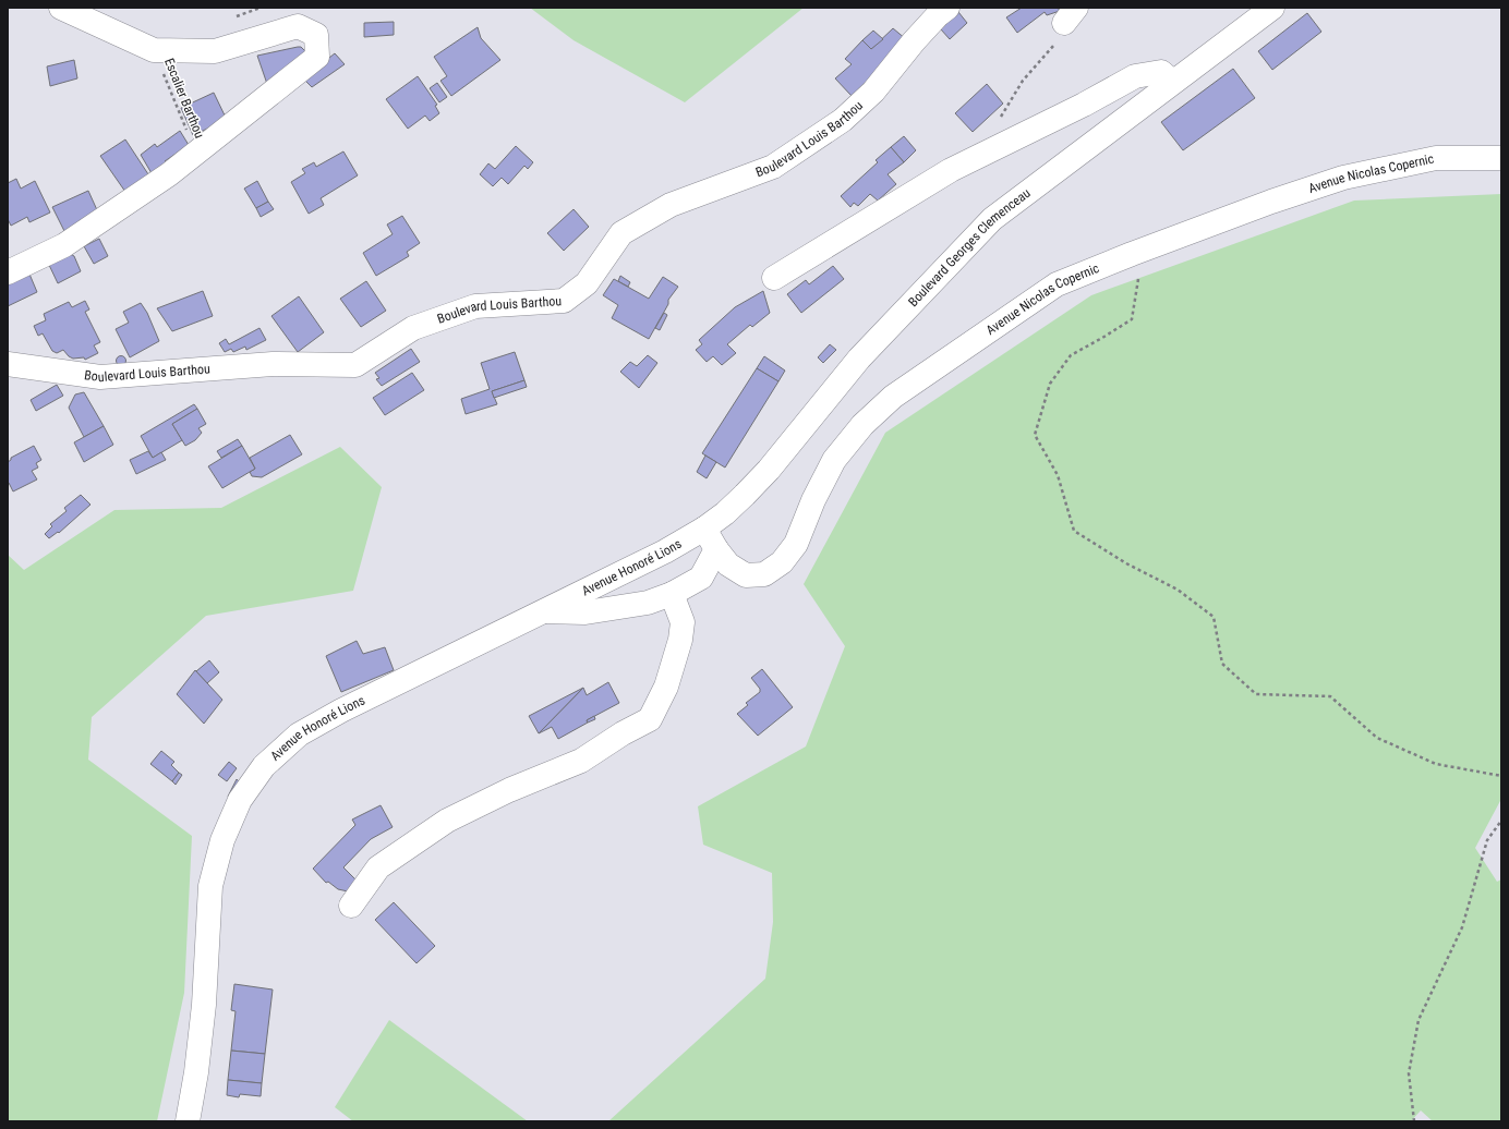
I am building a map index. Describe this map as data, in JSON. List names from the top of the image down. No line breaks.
{"streets":{"street":["Boulevard Louis Barthou","Avenue Nicolas Copernic","Boulevard Georges Clemenceau","Avenue Honoré Lions"],"path":["Escalier Barthou"]},"crossings":[["Avenue Nicolas Copernic","Boulevard Georges Clemenceau"],["Avenue Nicolas Copernic","Avenue Honoré Lions"],["Boulevard Georges Clemenceau","Avenue Honoré Lions"]]}
